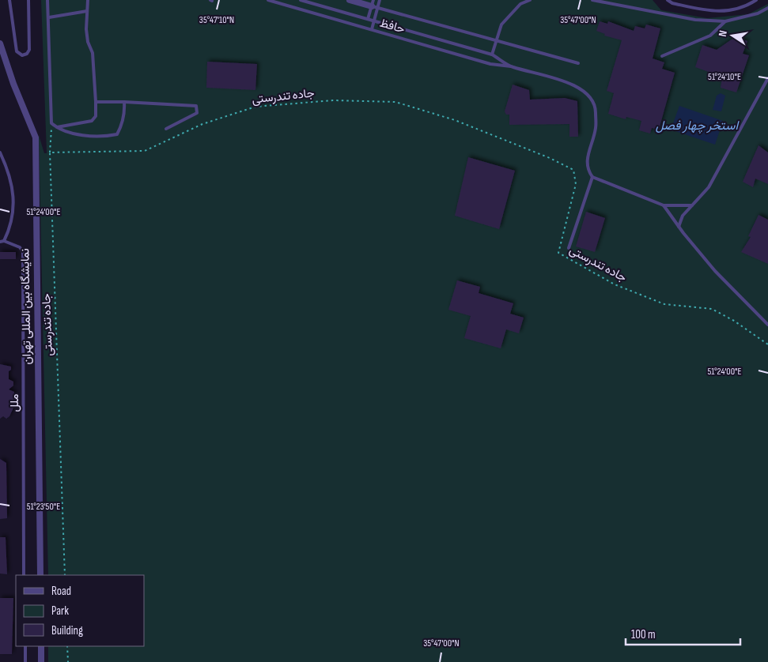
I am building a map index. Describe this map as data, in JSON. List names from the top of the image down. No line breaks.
{"streets":{"street":["نمایشگاه بین المللی تهران"],"lane":["حافظ","ملل"],"path":["جاده تندرستی"]},"water":["استخر چهار فصل"],"legend":["Road","Park","Building"],"scale_bar":"100 m","north":"left","coordinates":["35°47'10\"N","35°47'00\"N","51°24'10\"E","51°24'00\"E","51°23'50\"E"]}
